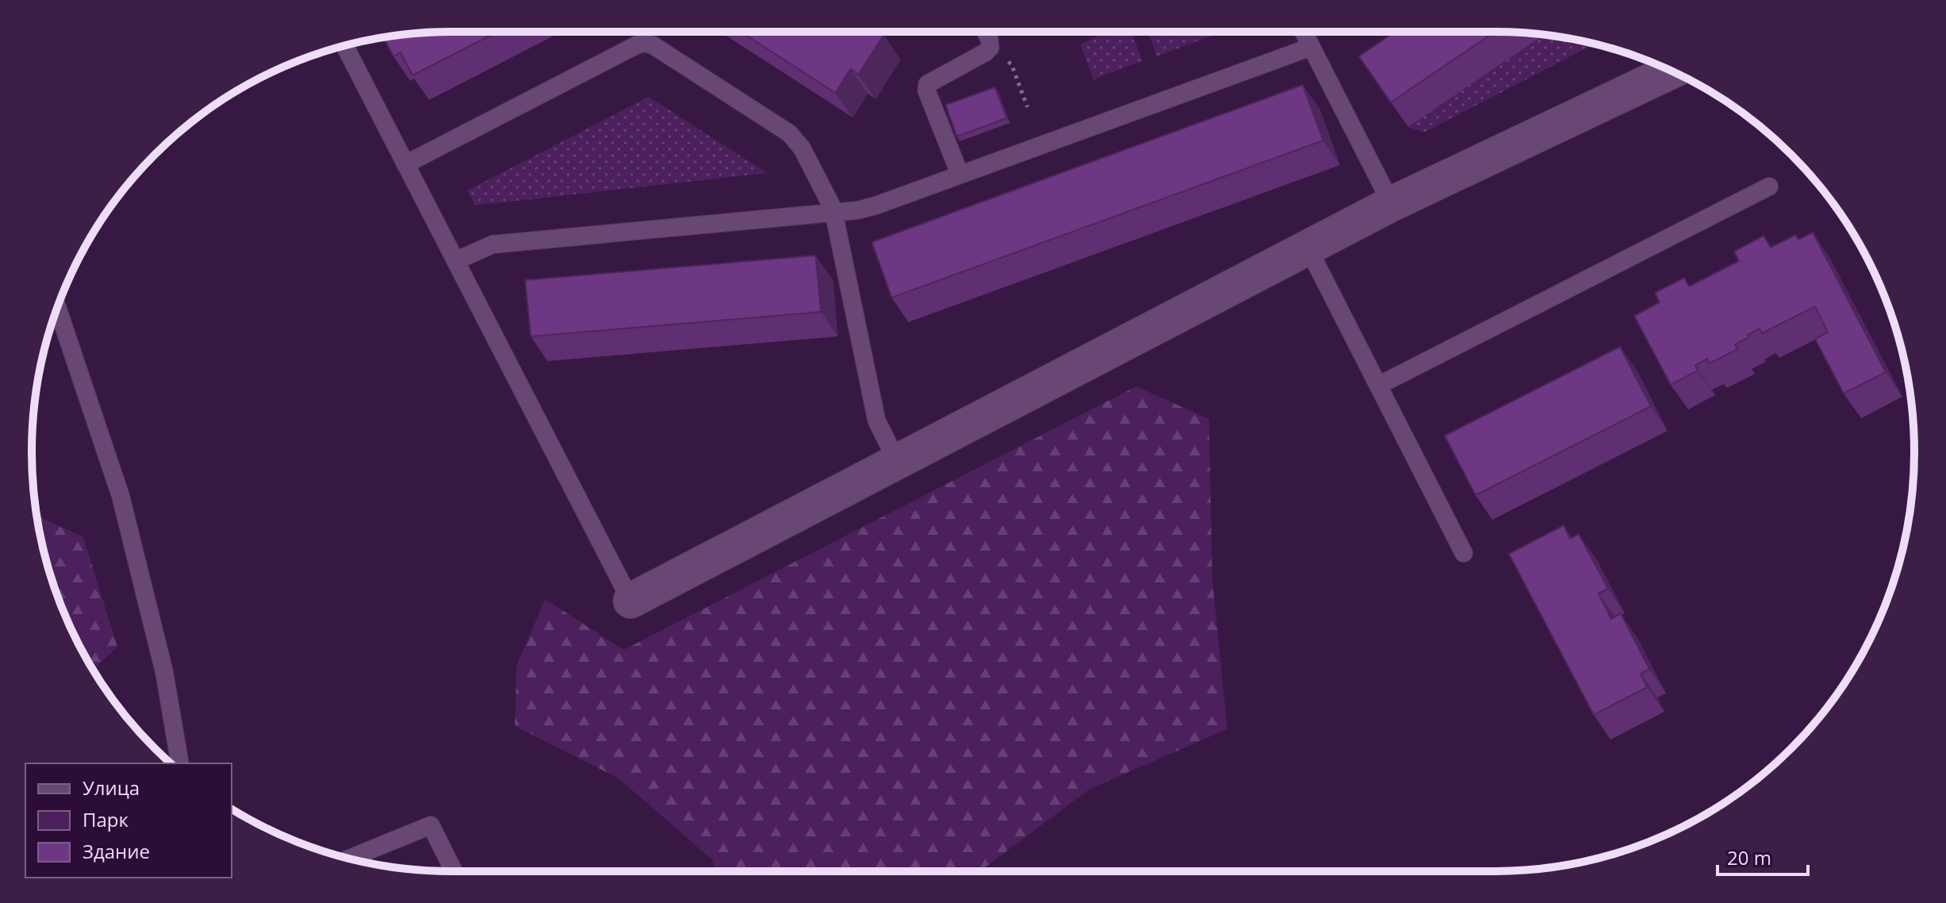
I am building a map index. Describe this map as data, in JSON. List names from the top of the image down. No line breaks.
{"legend":["Улица","Парк","Здание"],"scale_bar":"20 m"}
